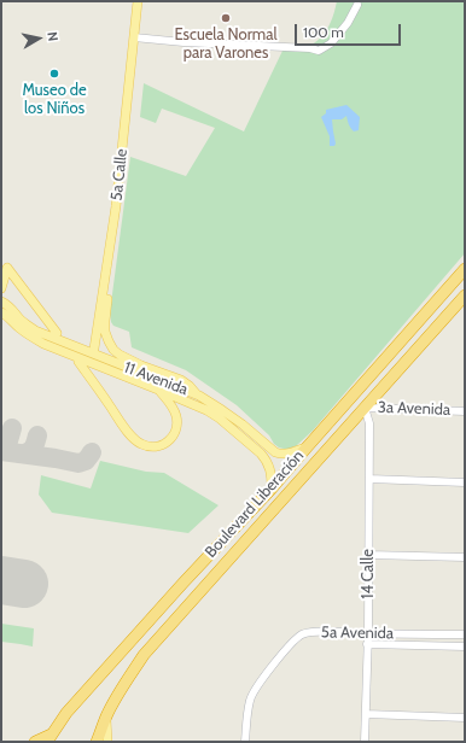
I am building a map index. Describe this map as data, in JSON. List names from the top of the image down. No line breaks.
{"streets":{"highway":["Boulevard Liberación"],"main road":["5a Calle","11 Avenida"],"street":["3a Avenida","14 Calle","5a Avenida"]},"crossings":[["11 Avenida","Boulevard Liberación"],["3a Avenida","Boulevard Liberación"],["3a Avenida","14 Calle"],["Boulevard Liberación","14 Calle"],["14 Calle","5a Avenida"]],"places":["Escuela Normal para Varones","Museo de los Niños"],"scale_bar":"100 m","north":"right"}
